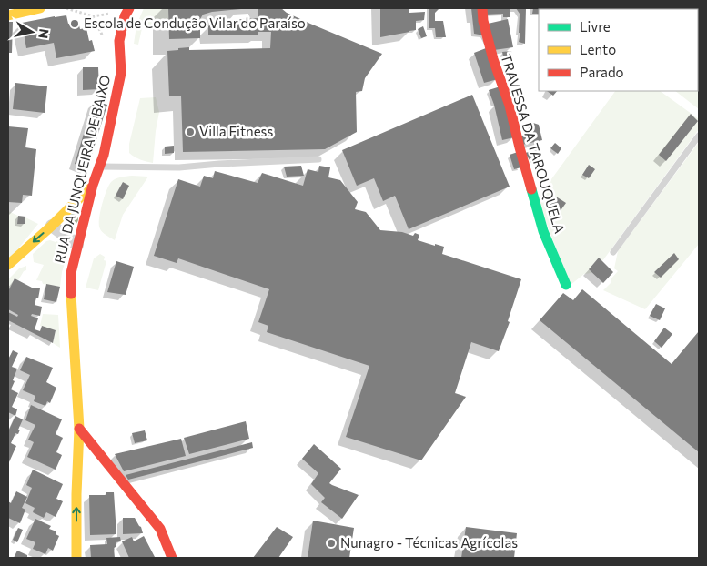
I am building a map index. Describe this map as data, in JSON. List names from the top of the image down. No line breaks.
{"streets":{"street":["TRAVESSA DA TAROUQUELA","RUA DA JUNQUEIRA DE BAIXO"]},"places":["Escola de Condução Vilar do Paraíso","Villa Fitness","Nunagro - Técnicas Agrícolas"],"legend":["Livre","Lento","Parado"],"north":"right"}
